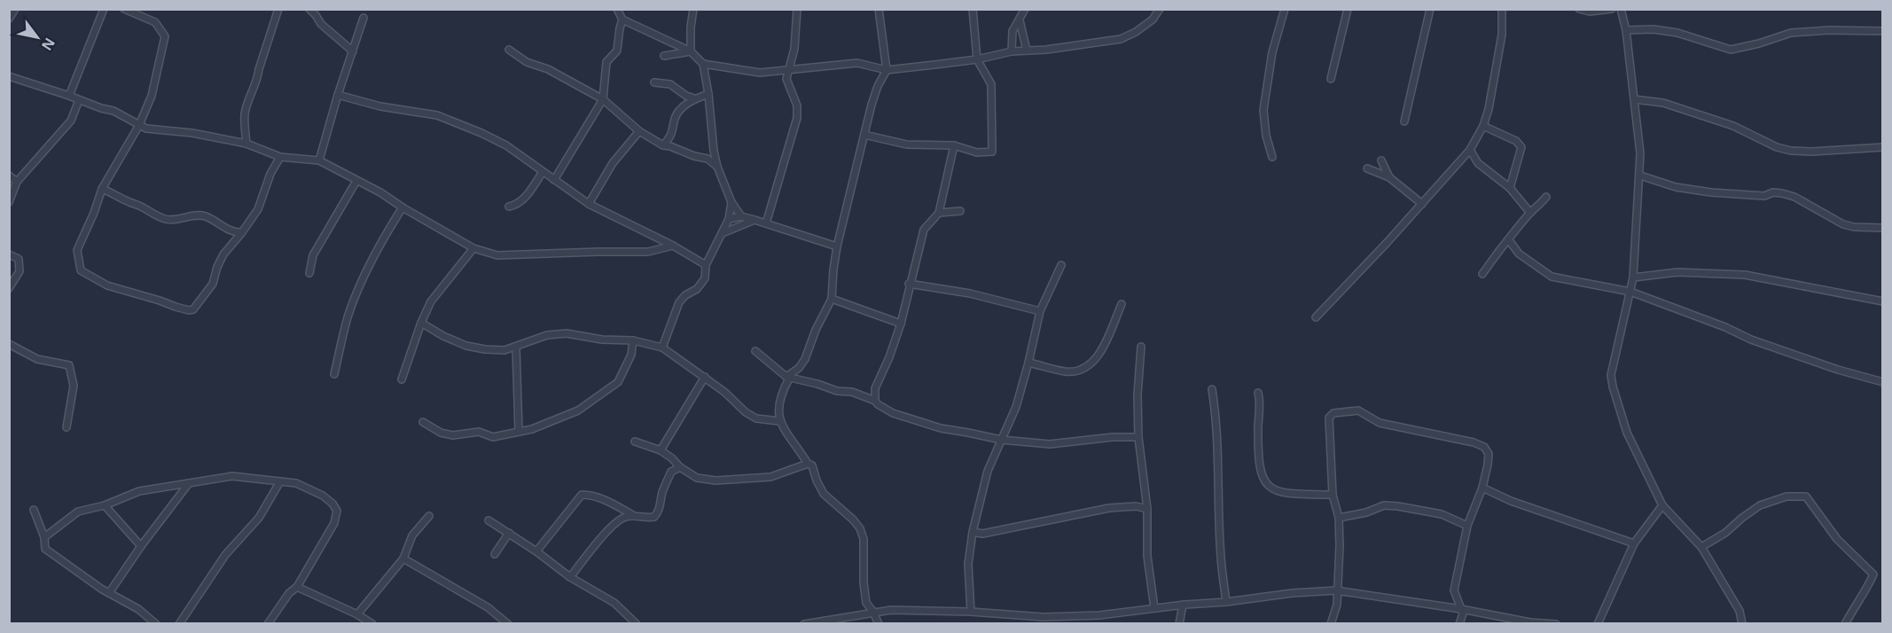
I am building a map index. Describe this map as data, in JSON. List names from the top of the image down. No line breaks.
{"north":"bottom right"}
